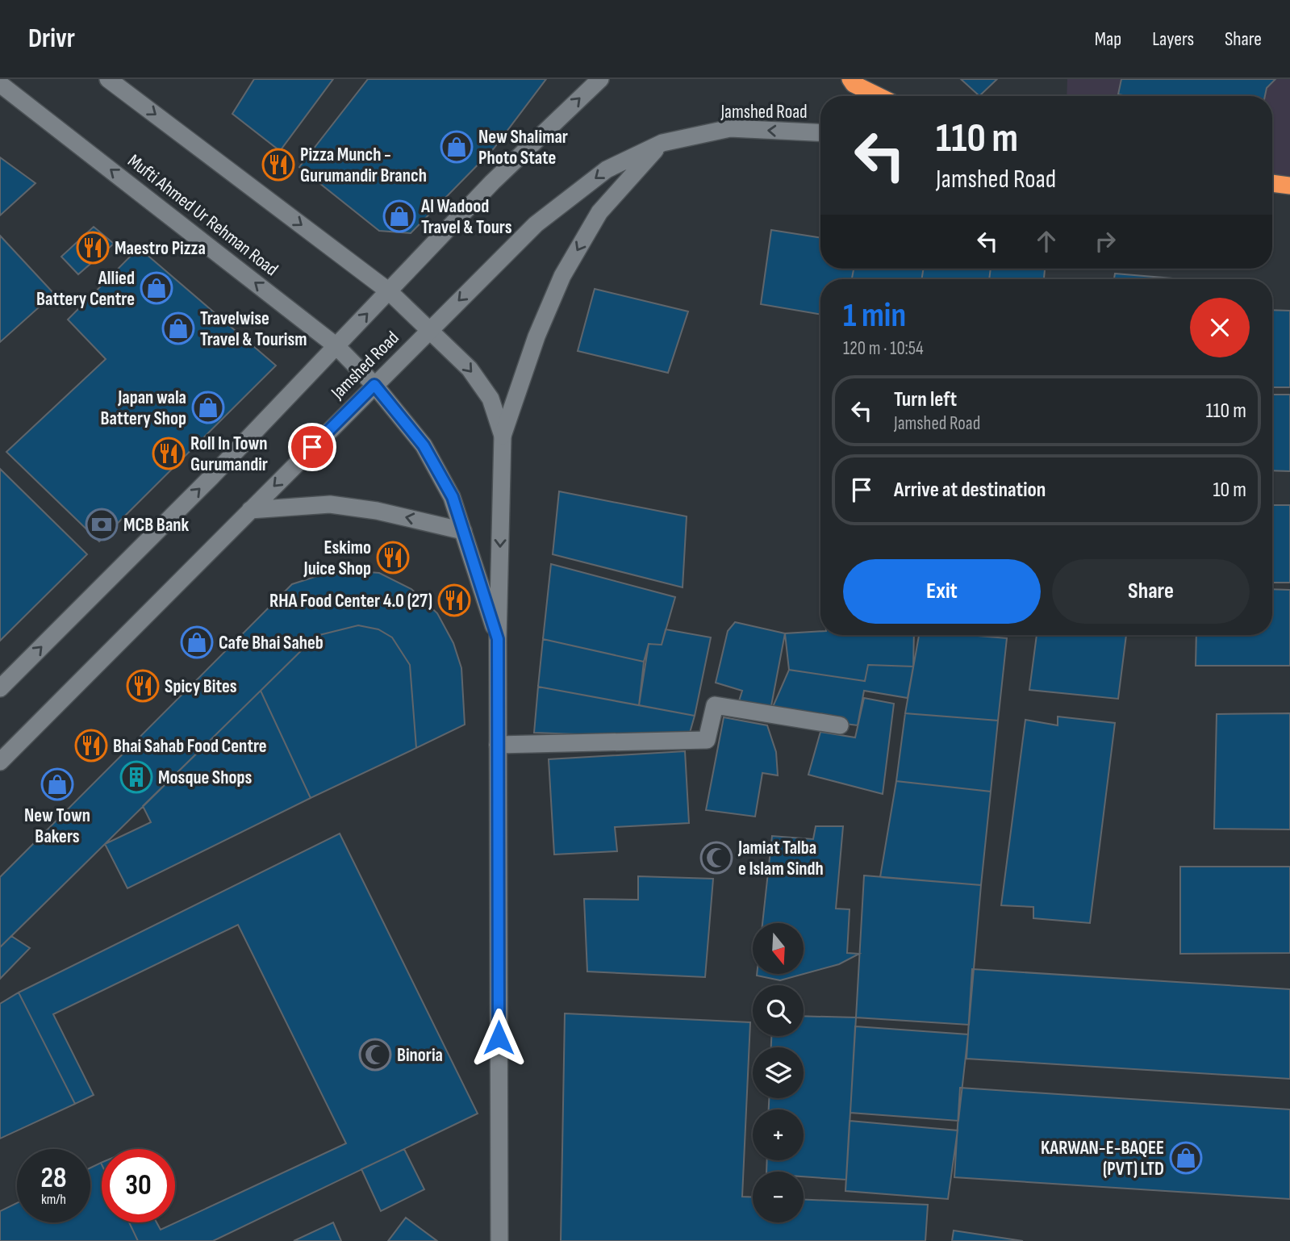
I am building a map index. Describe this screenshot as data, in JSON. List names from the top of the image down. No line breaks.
{"streets":{"main road":["Jamshed Road","Mufti Ahmed Ur Rehman Road"]},"crossings":[["Jamshed Road","Mufti Ahmed Ur Rehman Road"]],"places":{"shop":["New Shalimar Photo State","Al Wadood Travel & Tours","Allied Battery Centre","Travelwise Travel & Tourism","Japan wala Battery Shop","Cafe Bhai Saheb","New Town Bakers","KARWAN-E-BAQEE (PVT) LTD"],"restaurant":["Pizza Munch - Gurumandir Branch","Maestro Pizza","Roll In Town Gurumandir","Eskimo Juice Shop","RHA Food Center 4.0 (27)","Spicy Bites","Bhai Sahab Food Centre"],"bank":["MCB Bank"],"building":["Mosque Shops"],"mosque":["Jamiat Talba e Islam Sindh","Binoria"]},"north":"bottom","page":{"header":"Drivr","nav":["Map","Layers","Share"],"turn":["110 m","Jamshed Road"],"heading":["1 min","120 m · 10:54"],"list":[{"name":"Turn left","note":"Jamshed Road","value":"110 m"},{"name":"Arrive at destination","value":"10 m"}],"buttons":["Exit","Share"],"map_buttons":["+","−"],"speed":"28 km/h","limit":"30"}}
